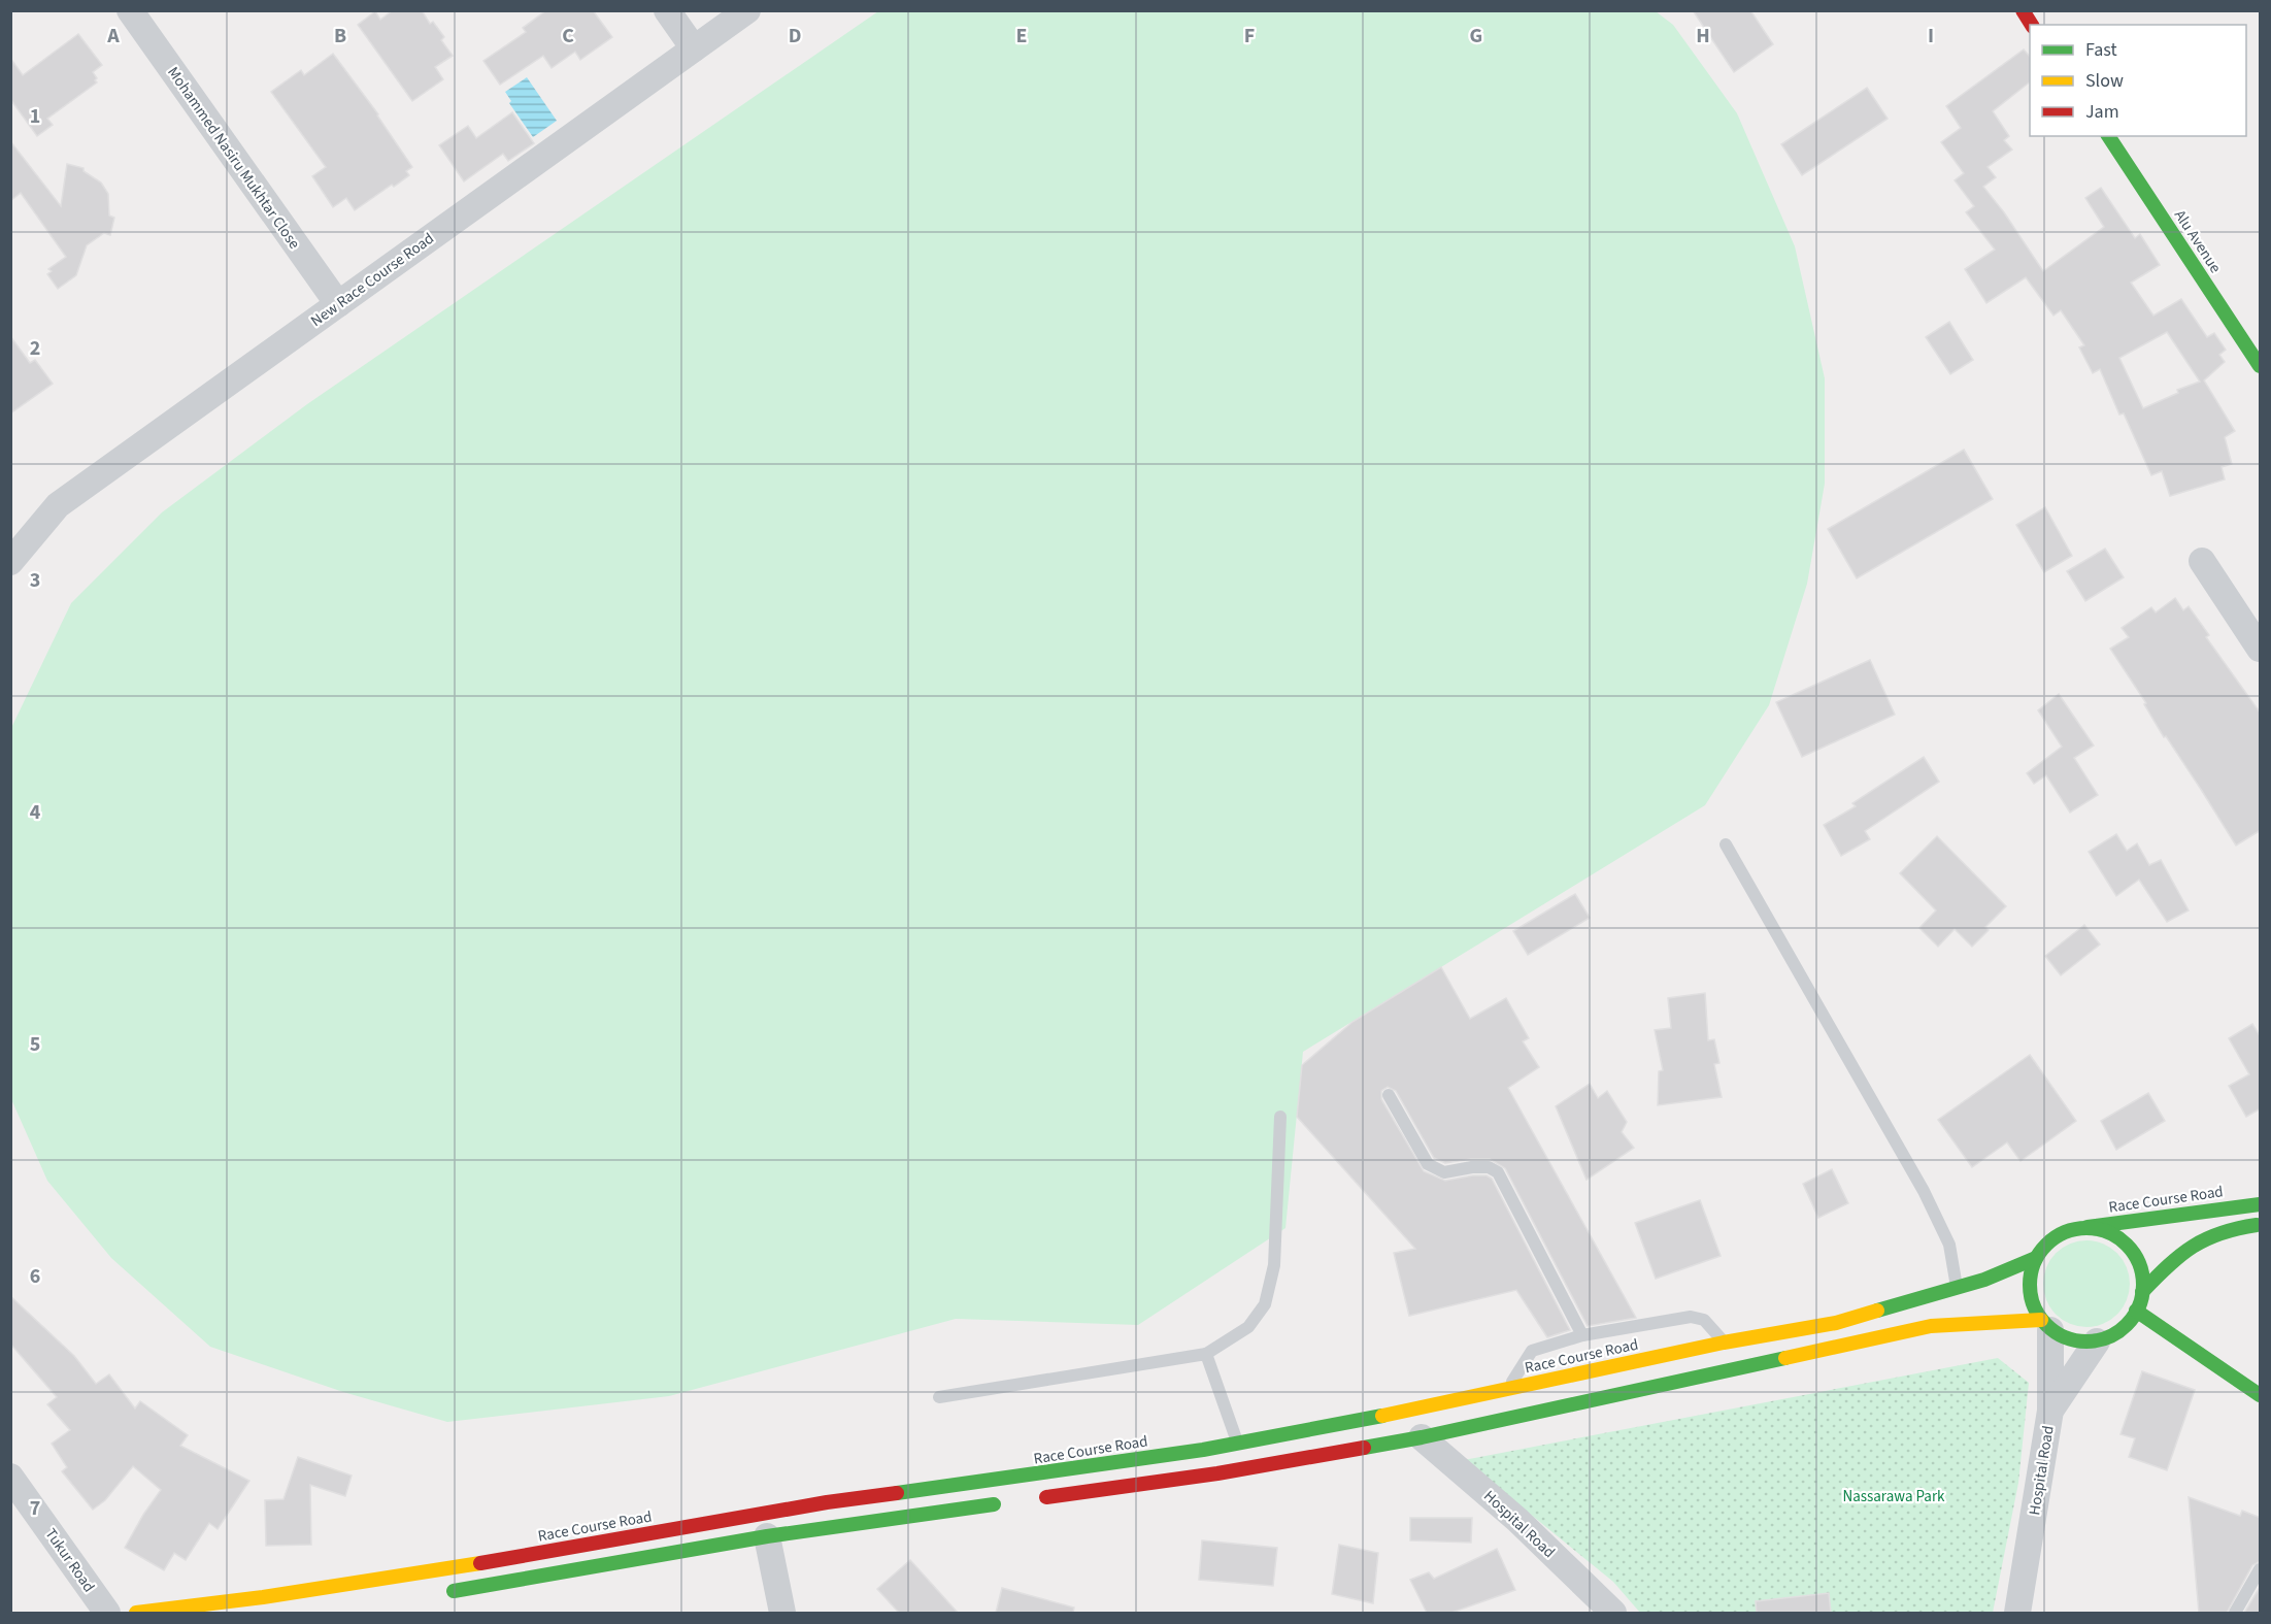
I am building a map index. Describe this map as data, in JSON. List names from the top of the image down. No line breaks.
{"streets":{"street":["Mohammed Nasiru Mukhtar Close","Alu Avenue","New Race Course Road","Race Course Road","Hospital Road","Tukur Road"]},"crossings":[["Mohammed Nasiru Mukhtar Close","New Race Course Road"],["Race Course Road","Hospital Road"]],"parks":["Nassarawa Park"],"legend":["Fast","Slow","Jam"],"grid":{"columns":["A","B","C","D","E","F","G","H","I"],"rows":["1","2","3","4","5","6","7"]}}
